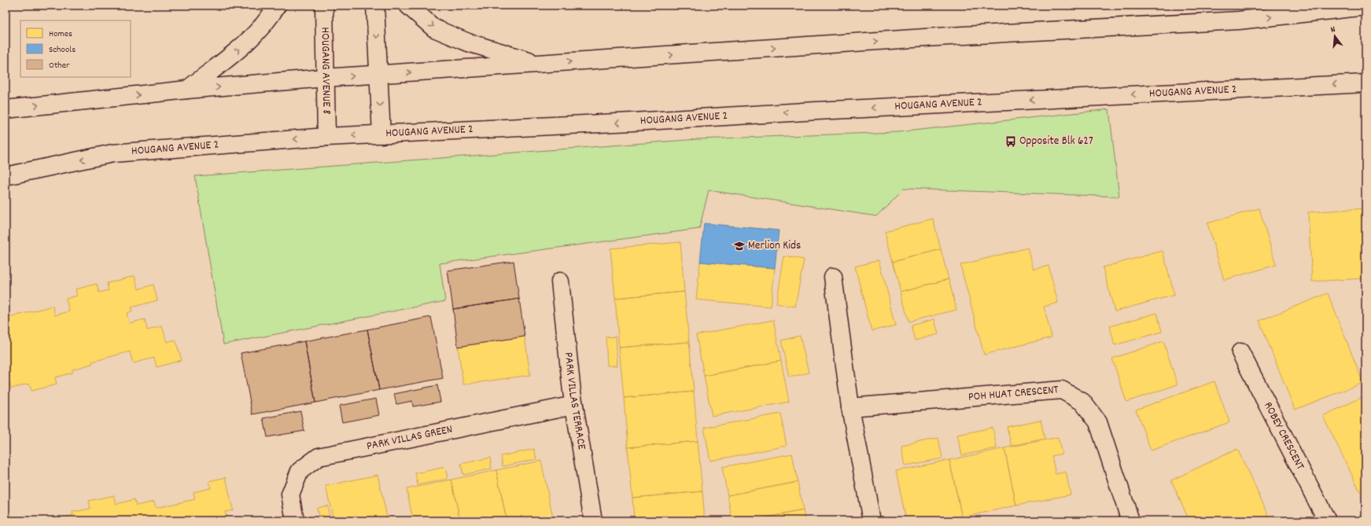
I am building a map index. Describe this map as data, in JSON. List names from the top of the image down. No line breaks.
{"streets":{"main road":["HOUGANG AVENUE 8","HOUGANG AVENUE 2","POH HUAT CRESCENT","PARK VILLAS TERRACE","ROBEY CRESCENT","PARK VILLAS GREEN"]},"crossings":[["HOUGANG AVENUE 8","HOUGANG AVENUE 2"],["PARK VILLAS TERRACE","PARK VILLAS GREEN"]],"places":{"bus stop":["Opposite Blk 627"],"school or university":["Merlion Kids"]},"legend":["Homes","Schools","Other"],"north":"top"}
